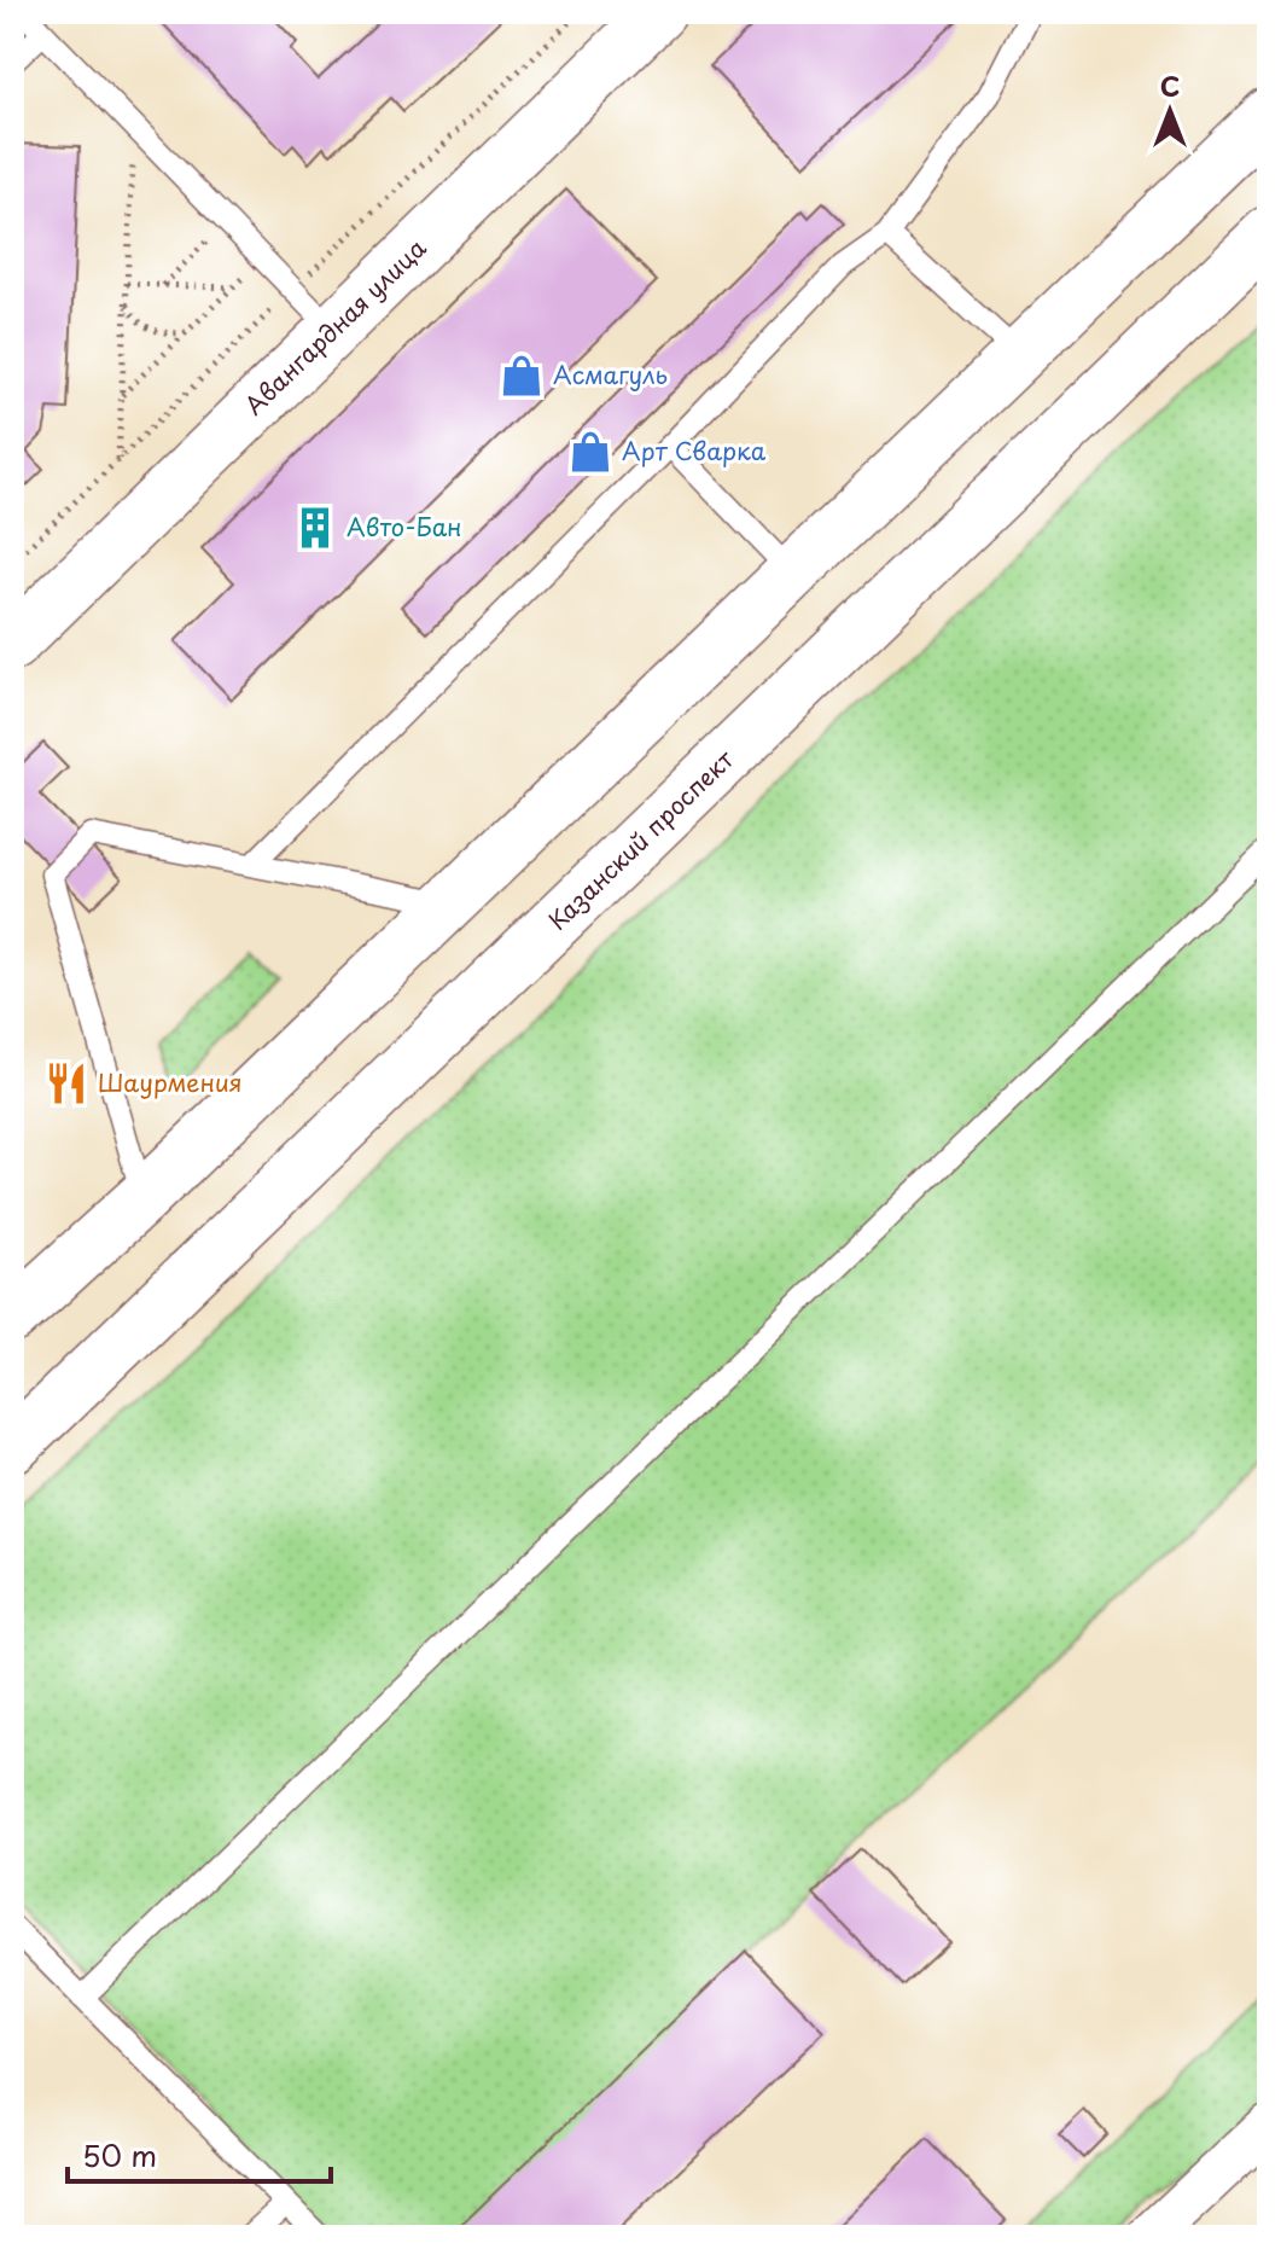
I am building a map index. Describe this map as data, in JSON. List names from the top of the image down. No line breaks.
{"streets":{"main road":["Авангардная улица","Казанский проспект"]},"places":{"shop":["Асмагуль","Арт Сварка"],"building":["Авто-Бан"],"restaurant":["Шаурмения"]},"scale_bar":"50 m","north":"top"}
